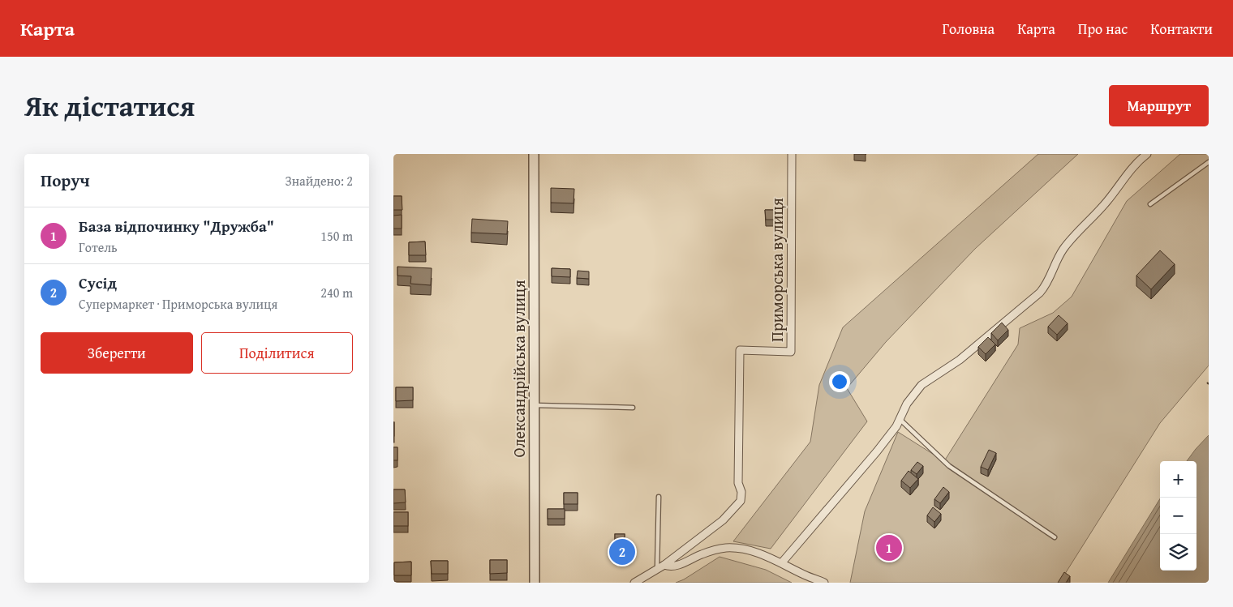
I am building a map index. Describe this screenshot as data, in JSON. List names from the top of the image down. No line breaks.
{"streets":{"street":["Приморська вулиця","Олександрійська вулиця"]},"page":{"header":"Карта","nav":["Головна","Карта","Про нас","Контакти"],"title":"Як дістатися","buttons":["Маршрут",["Зберегти","Поділитися"]],"heading":["Поруч","Знайдено: 2"],"list":[{"mark":"1","name":"База відпочинку \"Дружба\"","note":"Готель","value":"150 m"},{"mark":"2","name":"Сусід","note":"Супермаркет · Приморська вулиця","value":"240 m"}],"map_buttons":["+","−"],"pins":["1","2"]}}
